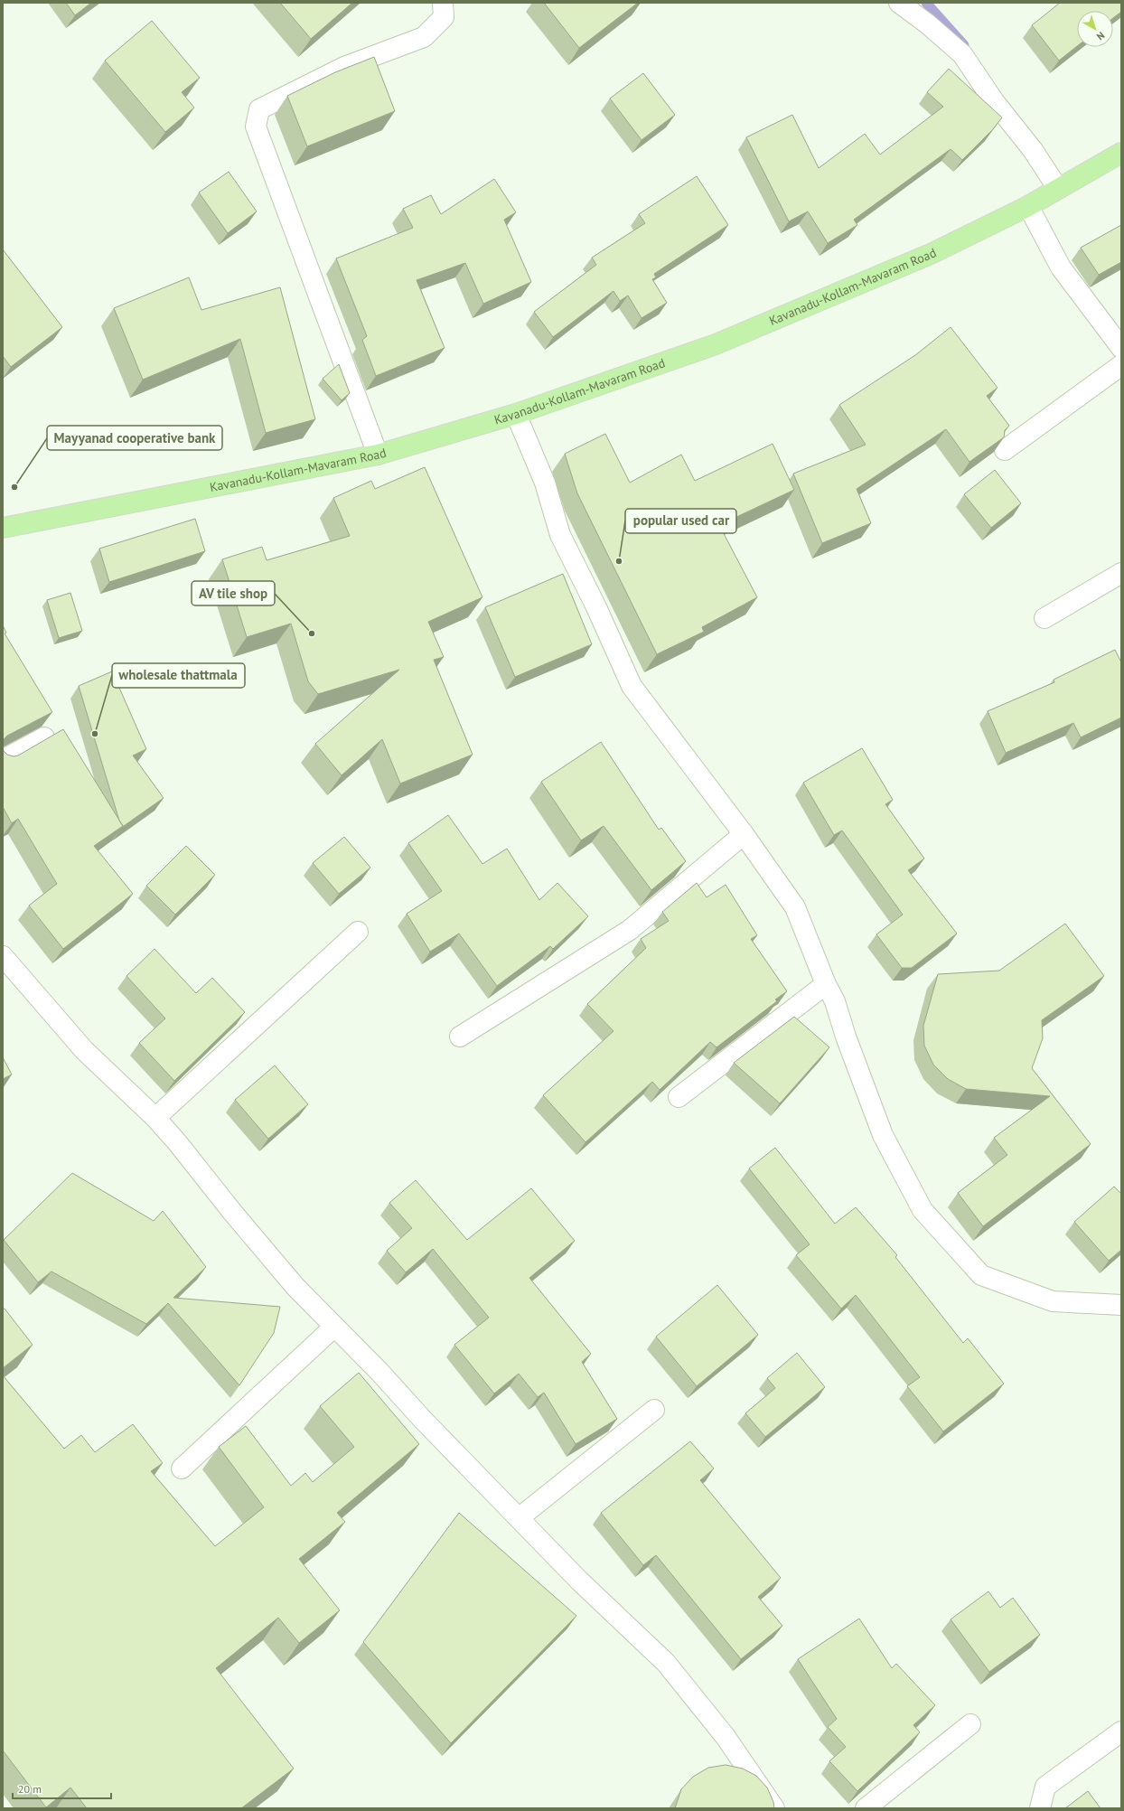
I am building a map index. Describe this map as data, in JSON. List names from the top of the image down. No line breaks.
{"streets":{"main road":["Kavanadu-Kollam-Mavaram Road"]},"places":["Mayyanad cooperative bank","popular used car","AV tile shop","wholesale thattmala"],"scale_bar":"20 m","north":"bottom right"}
